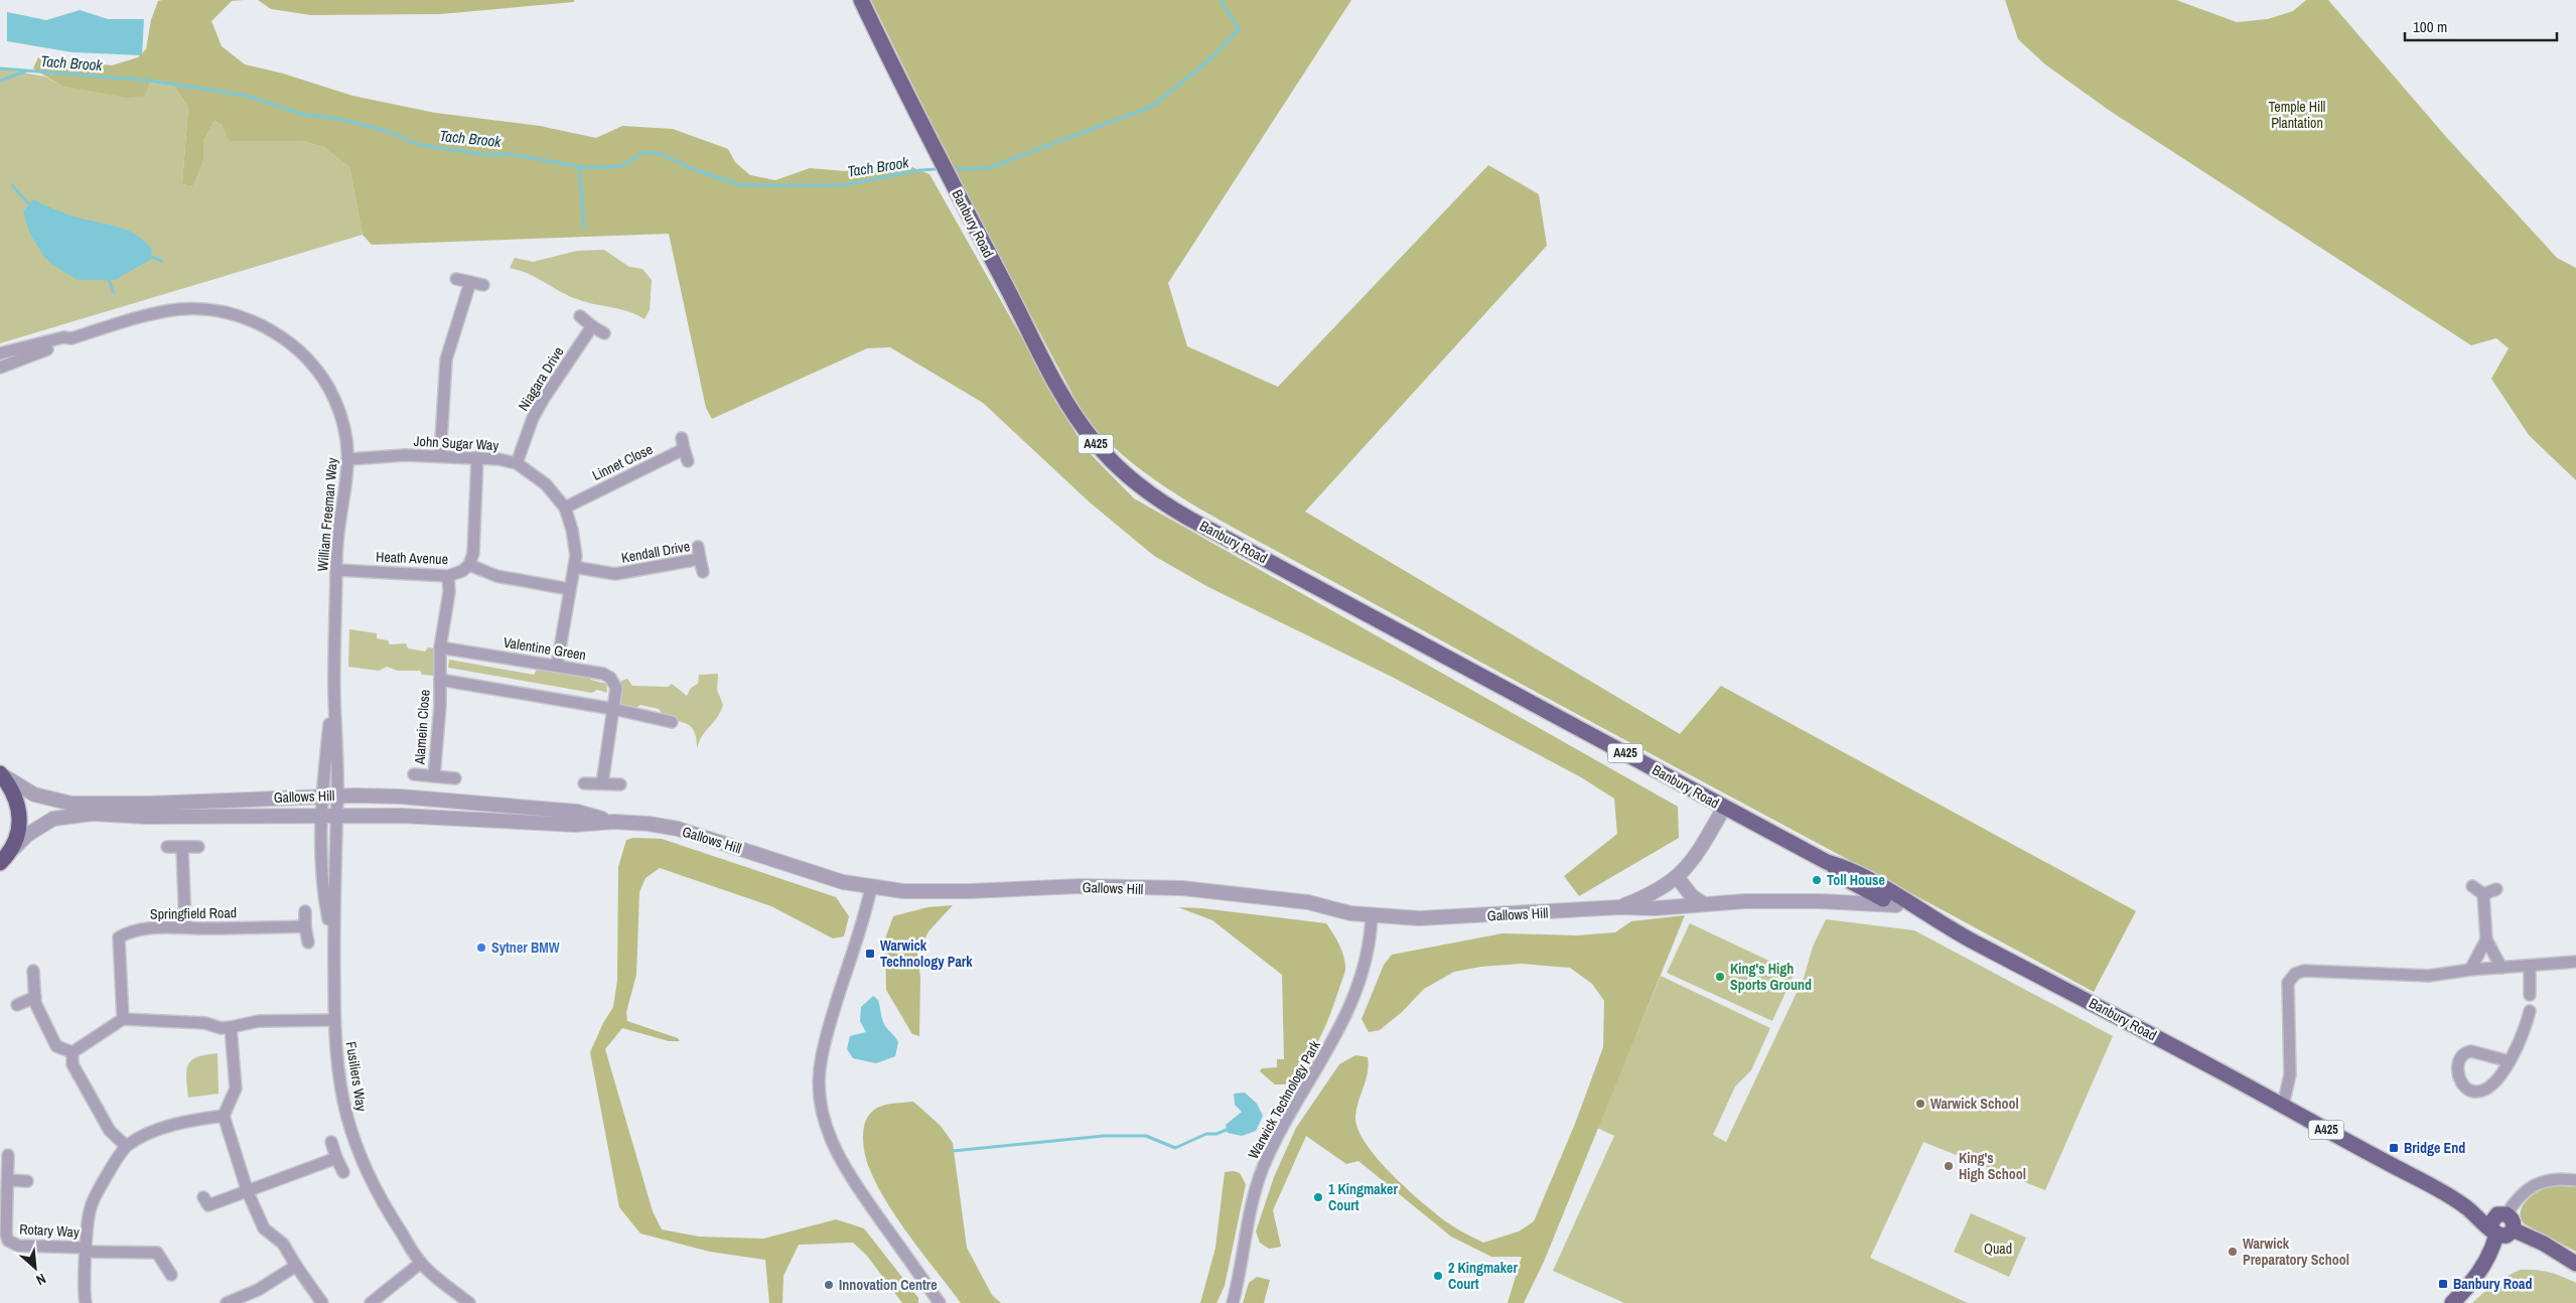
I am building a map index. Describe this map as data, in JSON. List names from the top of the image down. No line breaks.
{"streets":{"main road":["Banbury Road","A425"],"street":["Niagara Drive","John Sugar Way","Linnet Close","William Freeman Way","Kendall Drive","Heath Avenue","Valentine Green","Alamein Close","Gallows Hill","Springfield Road","Fusiliers Way","Warwick Technology Park","Rotary Way"]},"crossings":[["Banbury Road","Gallows Hill"],["Niagara Drive","John Sugar Way"],["John Sugar Way","Linnet Close"],["John Sugar Way","William Freeman Way"],["John Sugar Way","Kendall Drive"],["John Sugar Way","Valentine Green"],["William Freeman Way","Heath Avenue"],["William Freeman Way","Gallows Hill"],["William Freeman Way","Fusiliers Way"],["Heath Avenue","Alamein Close"],["Valentine Green","Alamein Close"],["Gallows Hill","Fusiliers Way"],["Gallows Hill","Warwick Technology Park"]],"water":["Tach Brook"],"parks":["Temple Hill Plantation","Quad"],"places":{"other":["Toll House","Sytner BMW","King's High Sports Ground","Warwick School","King's High School","1 Kingmaker Court","Warwick Preparatory School","2 Kingmaker Court","Innovation Centre"],"transit":["Warwick Technology Park","Bridge End","Banbury Road"]},"scale_bar":"100 m","north":"bottom right"}
